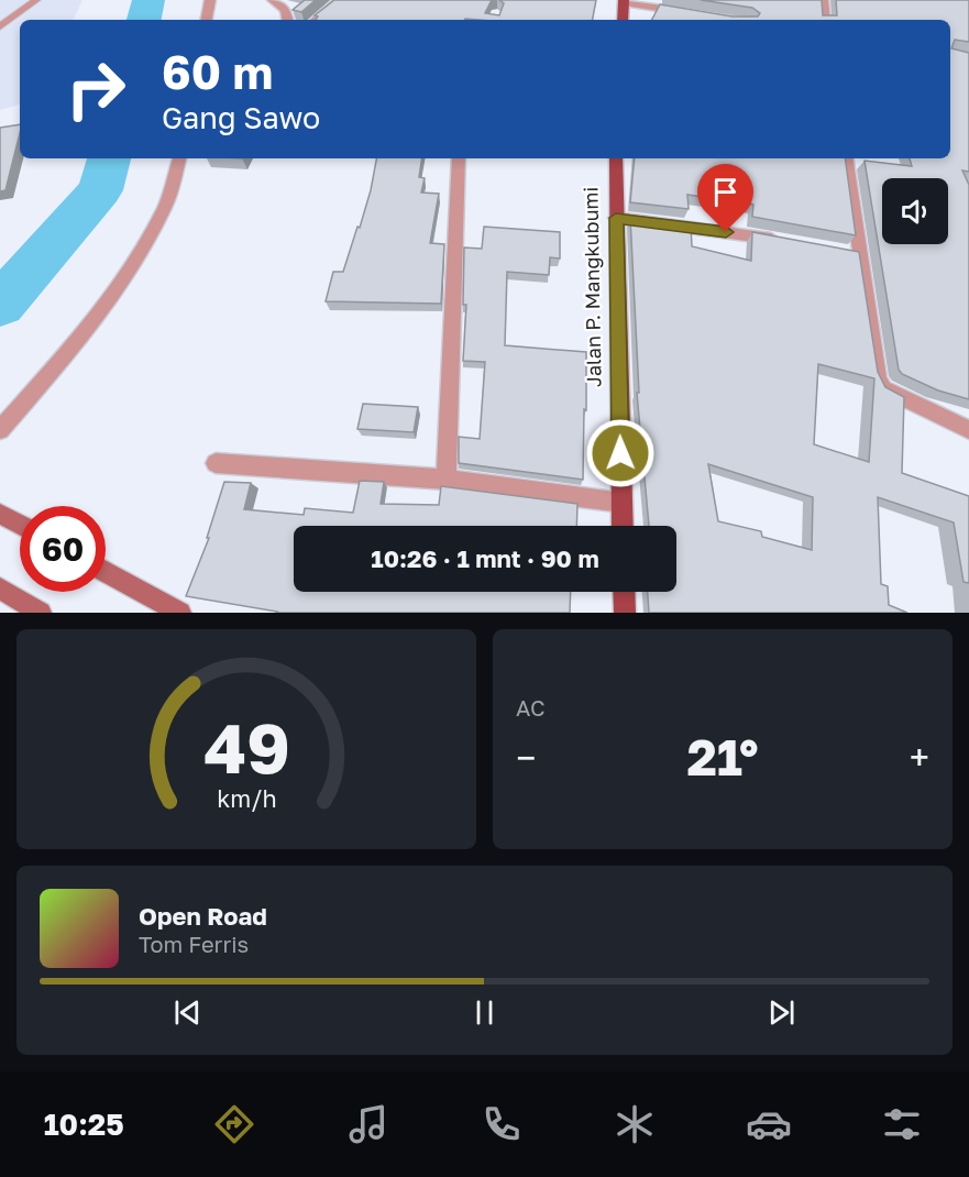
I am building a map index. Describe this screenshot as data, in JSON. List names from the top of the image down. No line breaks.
{"streets":{"main road":["Jalan P. Mangkubumi"]},"page":{"turn":["60 m","Gang Sawo"],"limit":"60","trip":"10:26 · 1 mnt · 90 m","tile":"AC","heat":["−","21°","+"],"song":["Open Road","Tom Ferris"],"tabs":"10:25","gauge":["49","km/h"]}}
